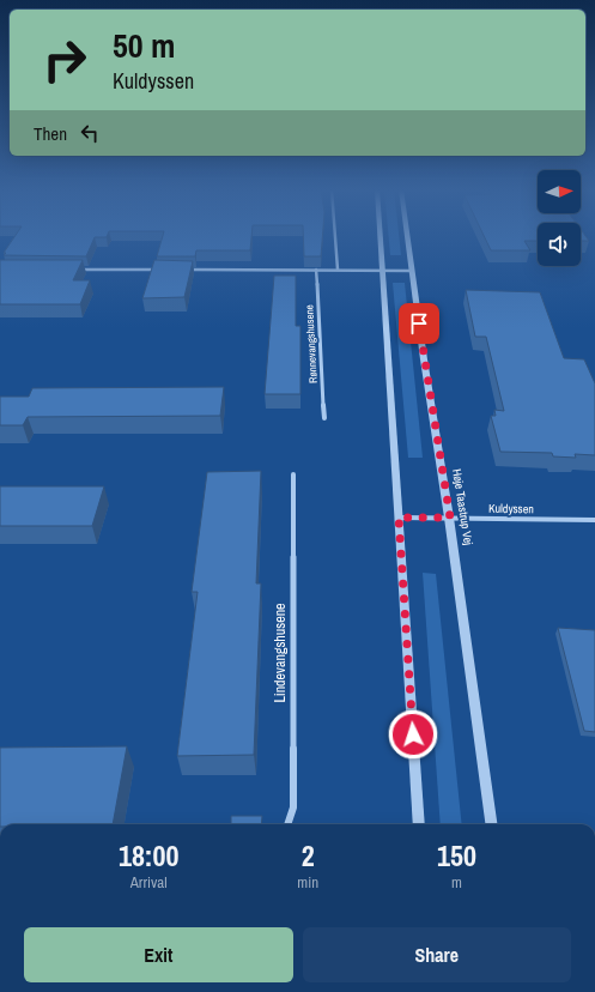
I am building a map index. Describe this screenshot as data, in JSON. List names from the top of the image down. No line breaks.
{"streets":{"street":["Rønnevangshusene","Høje Taastrup Vej","Kuldyssen","Lindevangshusene"]},"crossings":[["Høje Taastrup Vej","Kuldyssen"]],"north":"right","page":{"turn":["50 m","Kuldyssen"],"then":"Then","eta":["18:00","Arrival","2","min","150","m"],"buttons":["Exit","Share"]}}
